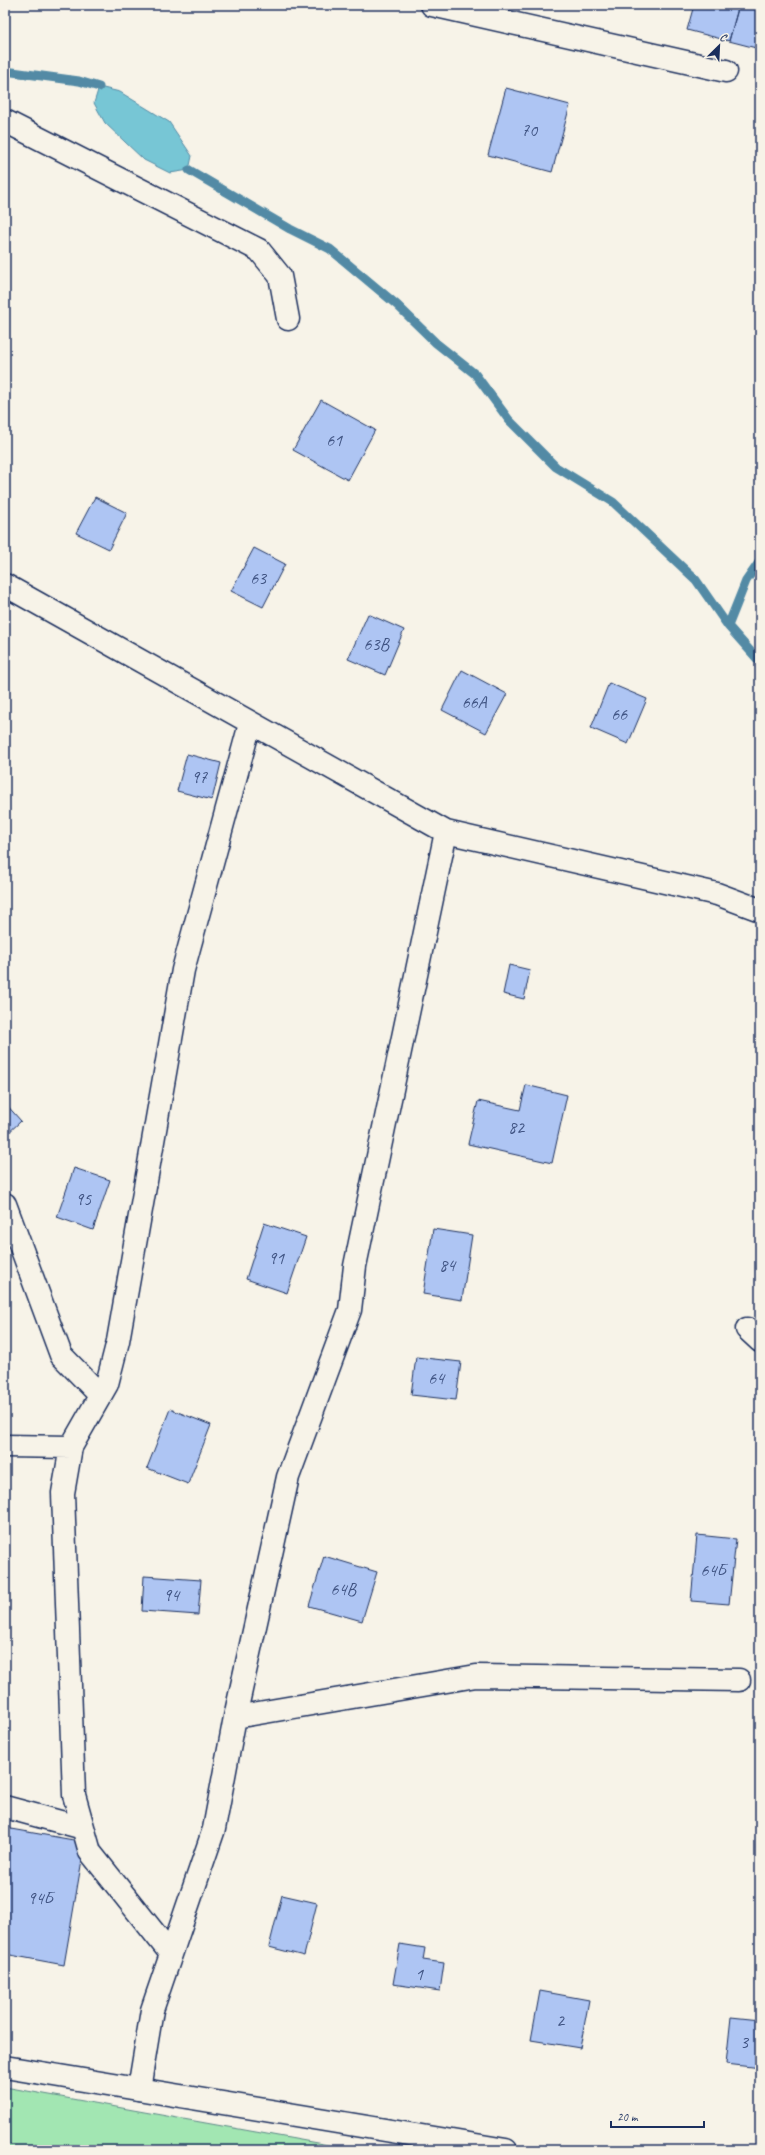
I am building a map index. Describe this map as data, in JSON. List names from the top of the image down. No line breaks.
{"house_numbers":["70","61","63","63В","66А","66","97","82","95","91","84","64","64Б","64В","94","94Б","1","2","3"],"scale_bar":"20 m","north":"top right"}
